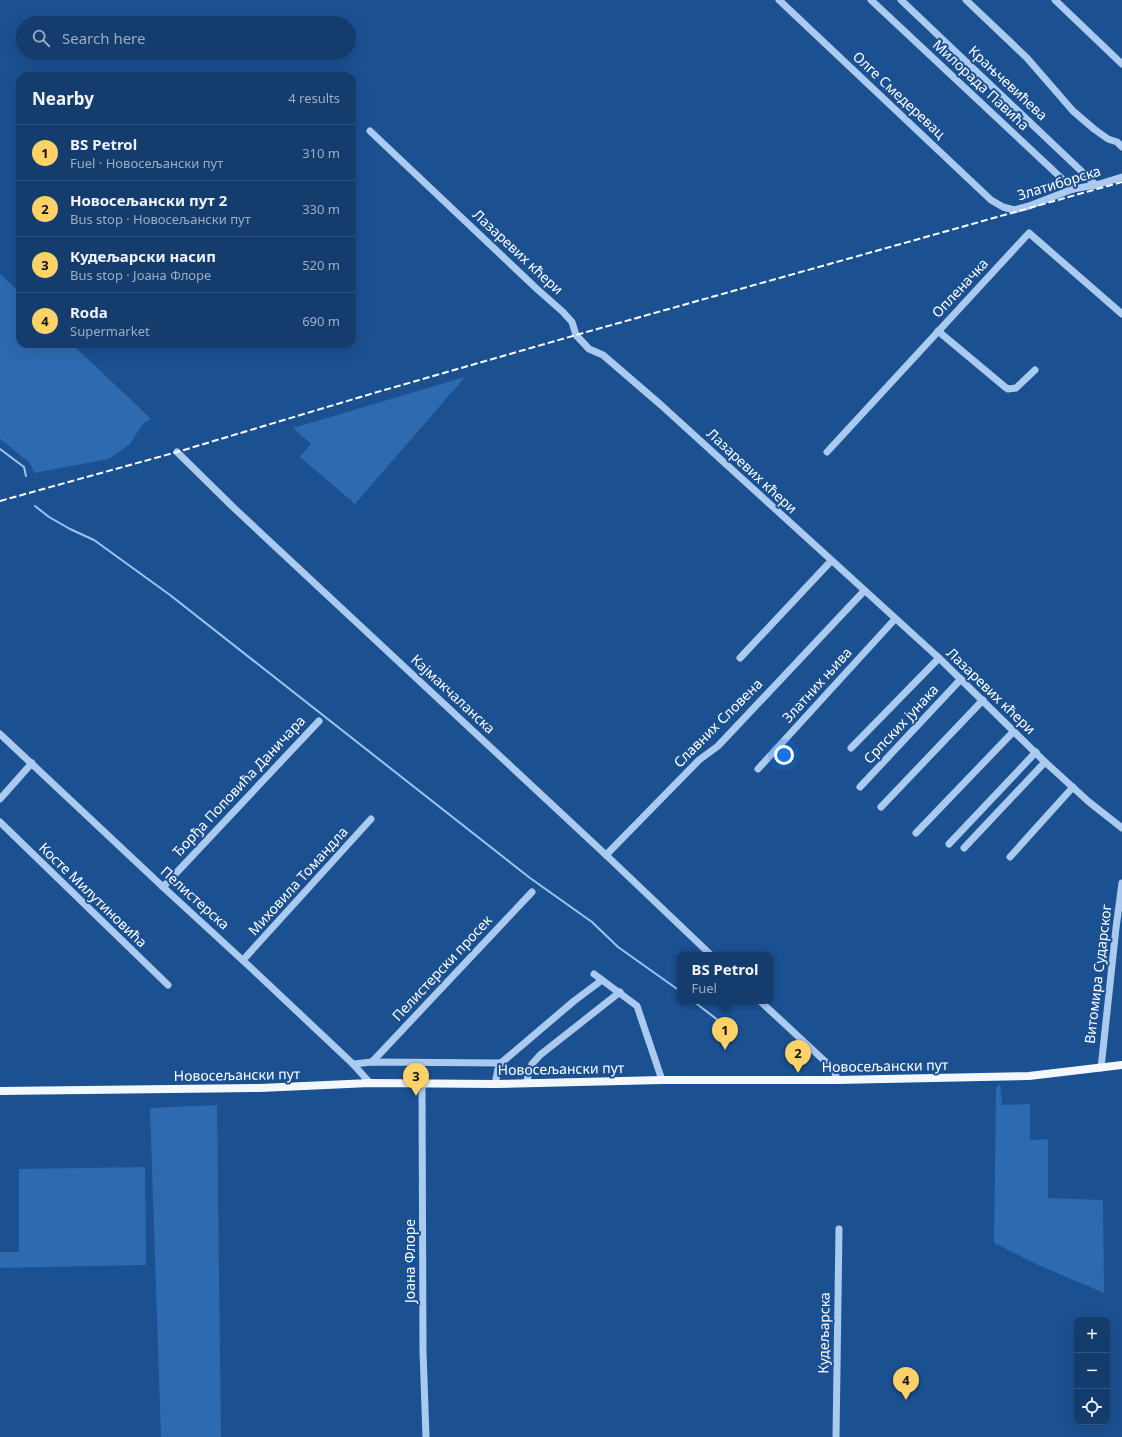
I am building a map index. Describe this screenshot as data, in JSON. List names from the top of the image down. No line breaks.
{"streets":{"main road":["Новосељански пут"],"street":["Крањчевићева","Милорада Павића","Олге Смедеревац","Златиборска","Лазаревих кћери","Опленачка","Златних њива","Кајмакчаланска","Славних Словена","Српских јунака","Ђорђа Поповића Даничара","Миховила Томандла","Косте Милутиновића","Пелистерска","Пелистерски просек","Витомира Сударског","Јоана Флоре","Кудељарска"]},"crossings":[["Крањчевићева","Златиборска"],["Милорада Павића","Златиборска"],["Олге Смедеревац","Златиборска"],["Лазаревих кћери","Златних њива"],["Лазаревих кћери","Славних Словена"],["Лазаревих кћери","Српских јунака"],["Кајмакчаланска","Славних Словена"],["Ђорђа Поповића Даничара","Пелистерска"],["Миховила Томандла","Пелистерска"],["Пелистерска","Новосељански пут"],["Витомира Сударског","Новосељански пут"],["Новосељански пут","Јоана Флоре"]],"page":{"search":"Search here","heading":["Nearby","4 results"],"list":[{"mark":"1","name":"BS Petrol","note":"Fuel · Новосељански пут","value":"310 m"},{"mark":"2","name":"Новосељански пут 2","note":"Bus stop · Новосељански пут","value":"330 m"},{"mark":"3","name":"Кудељарски насип","note":"Bus stop · Јоана Флоре","value":"520 m"},{"mark":"4","name":"Roda","note":"Supermarket","value":"690 m"}],"popup":["BS Petrol","Fuel"],"pins":["1","2","3","4"],"map_buttons":["+","−"]}}
